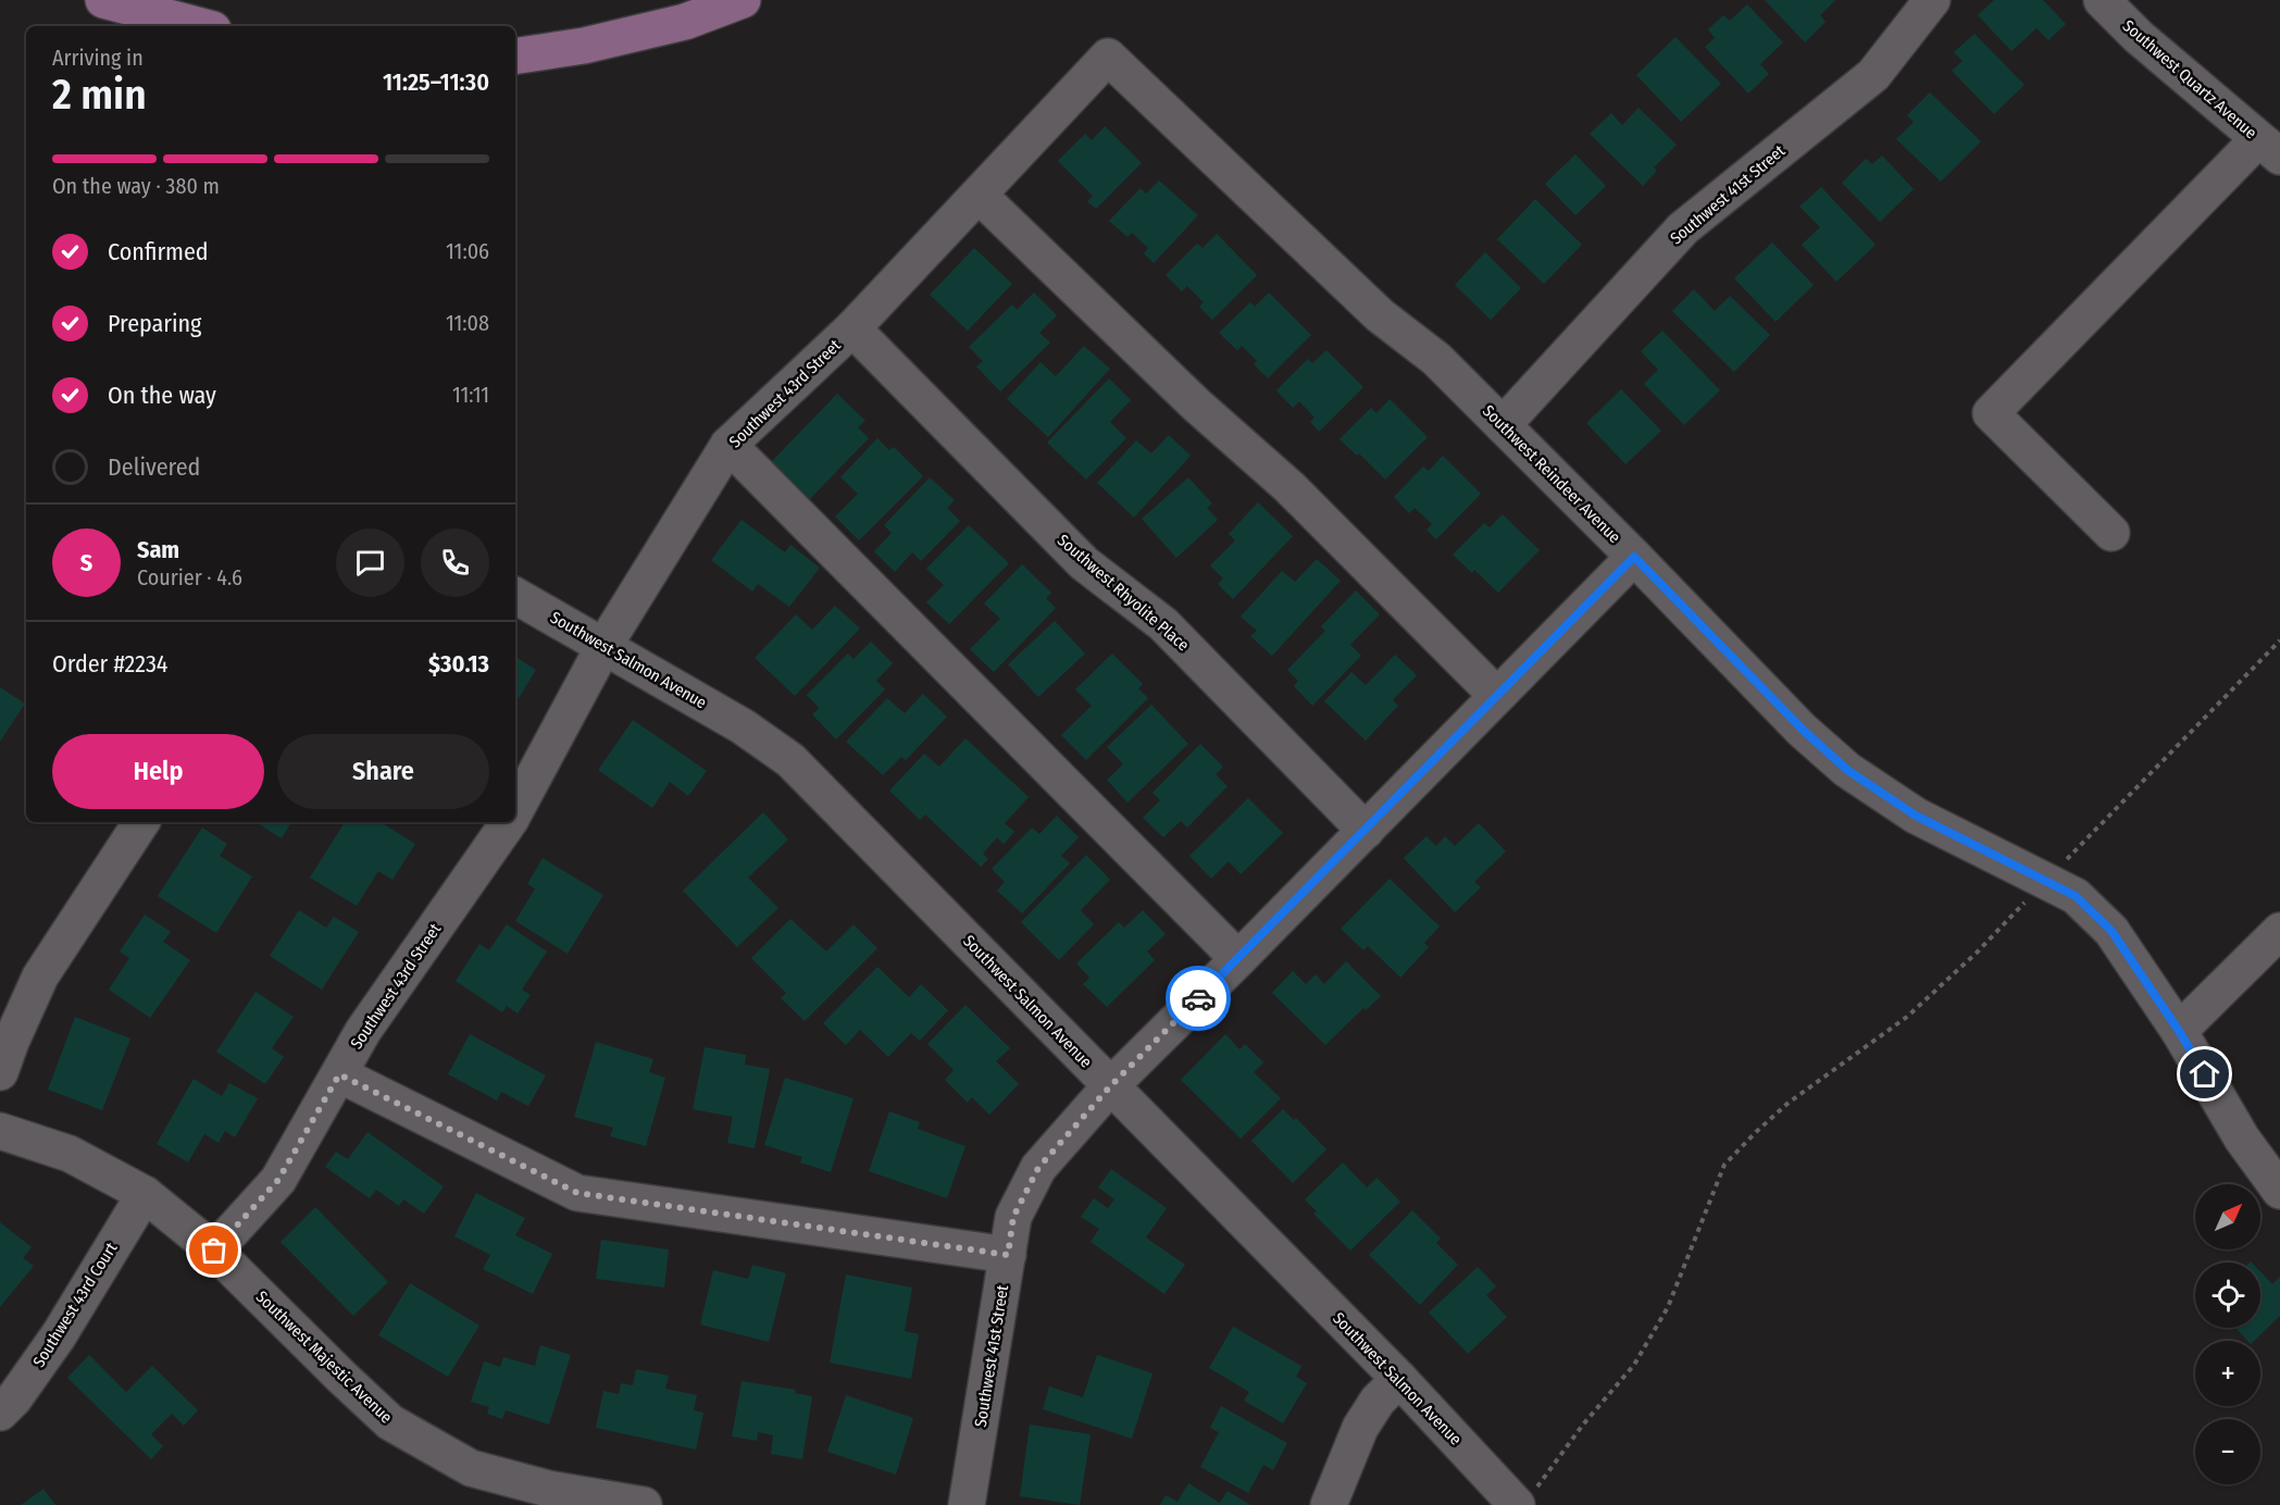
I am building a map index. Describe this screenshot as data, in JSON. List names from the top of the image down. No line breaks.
{"streets":{"street":["Southwest Quartz Avenue","Southwest 41st Street","Southwest 43rd Street","Southwest Reindeer Avenue","Southwest Rhyolite Place","Southwest Salmon Avenue","Southwest 43rd Court","Southwest Majestic Avenue"]},"crossings":[["Southwest 41st Street","Southwest Reindeer Avenue"],["Southwest 41st Street","Southwest Rhyolite Place"],["Southwest 41st Street","Southwest Salmon Avenue"],["Southwest 43rd Street","Southwest Reindeer Avenue"],["Southwest 43rd Street","Southwest Rhyolite Place"],["Southwest 43rd Street","Southwest Salmon Avenue"],["Southwest 43rd Street","Southwest Majestic Avenue"],["Southwest 43rd Court","Southwest Majestic Avenue"]],"north":"top right","page":{"heading":["2 min","Arriving in","11:25–11:30"],"panel":["Sam","Courier · 4.6","Order #2234","$30.13"],"bar":"On the way · 380 m","list":[["Confirmed","11:06"],["Preparing","11:08"],["On the way","11:11"],"Delivered"],"round":"S","buttons":["Help","Share"],"map_buttons":["+","−"]}}
